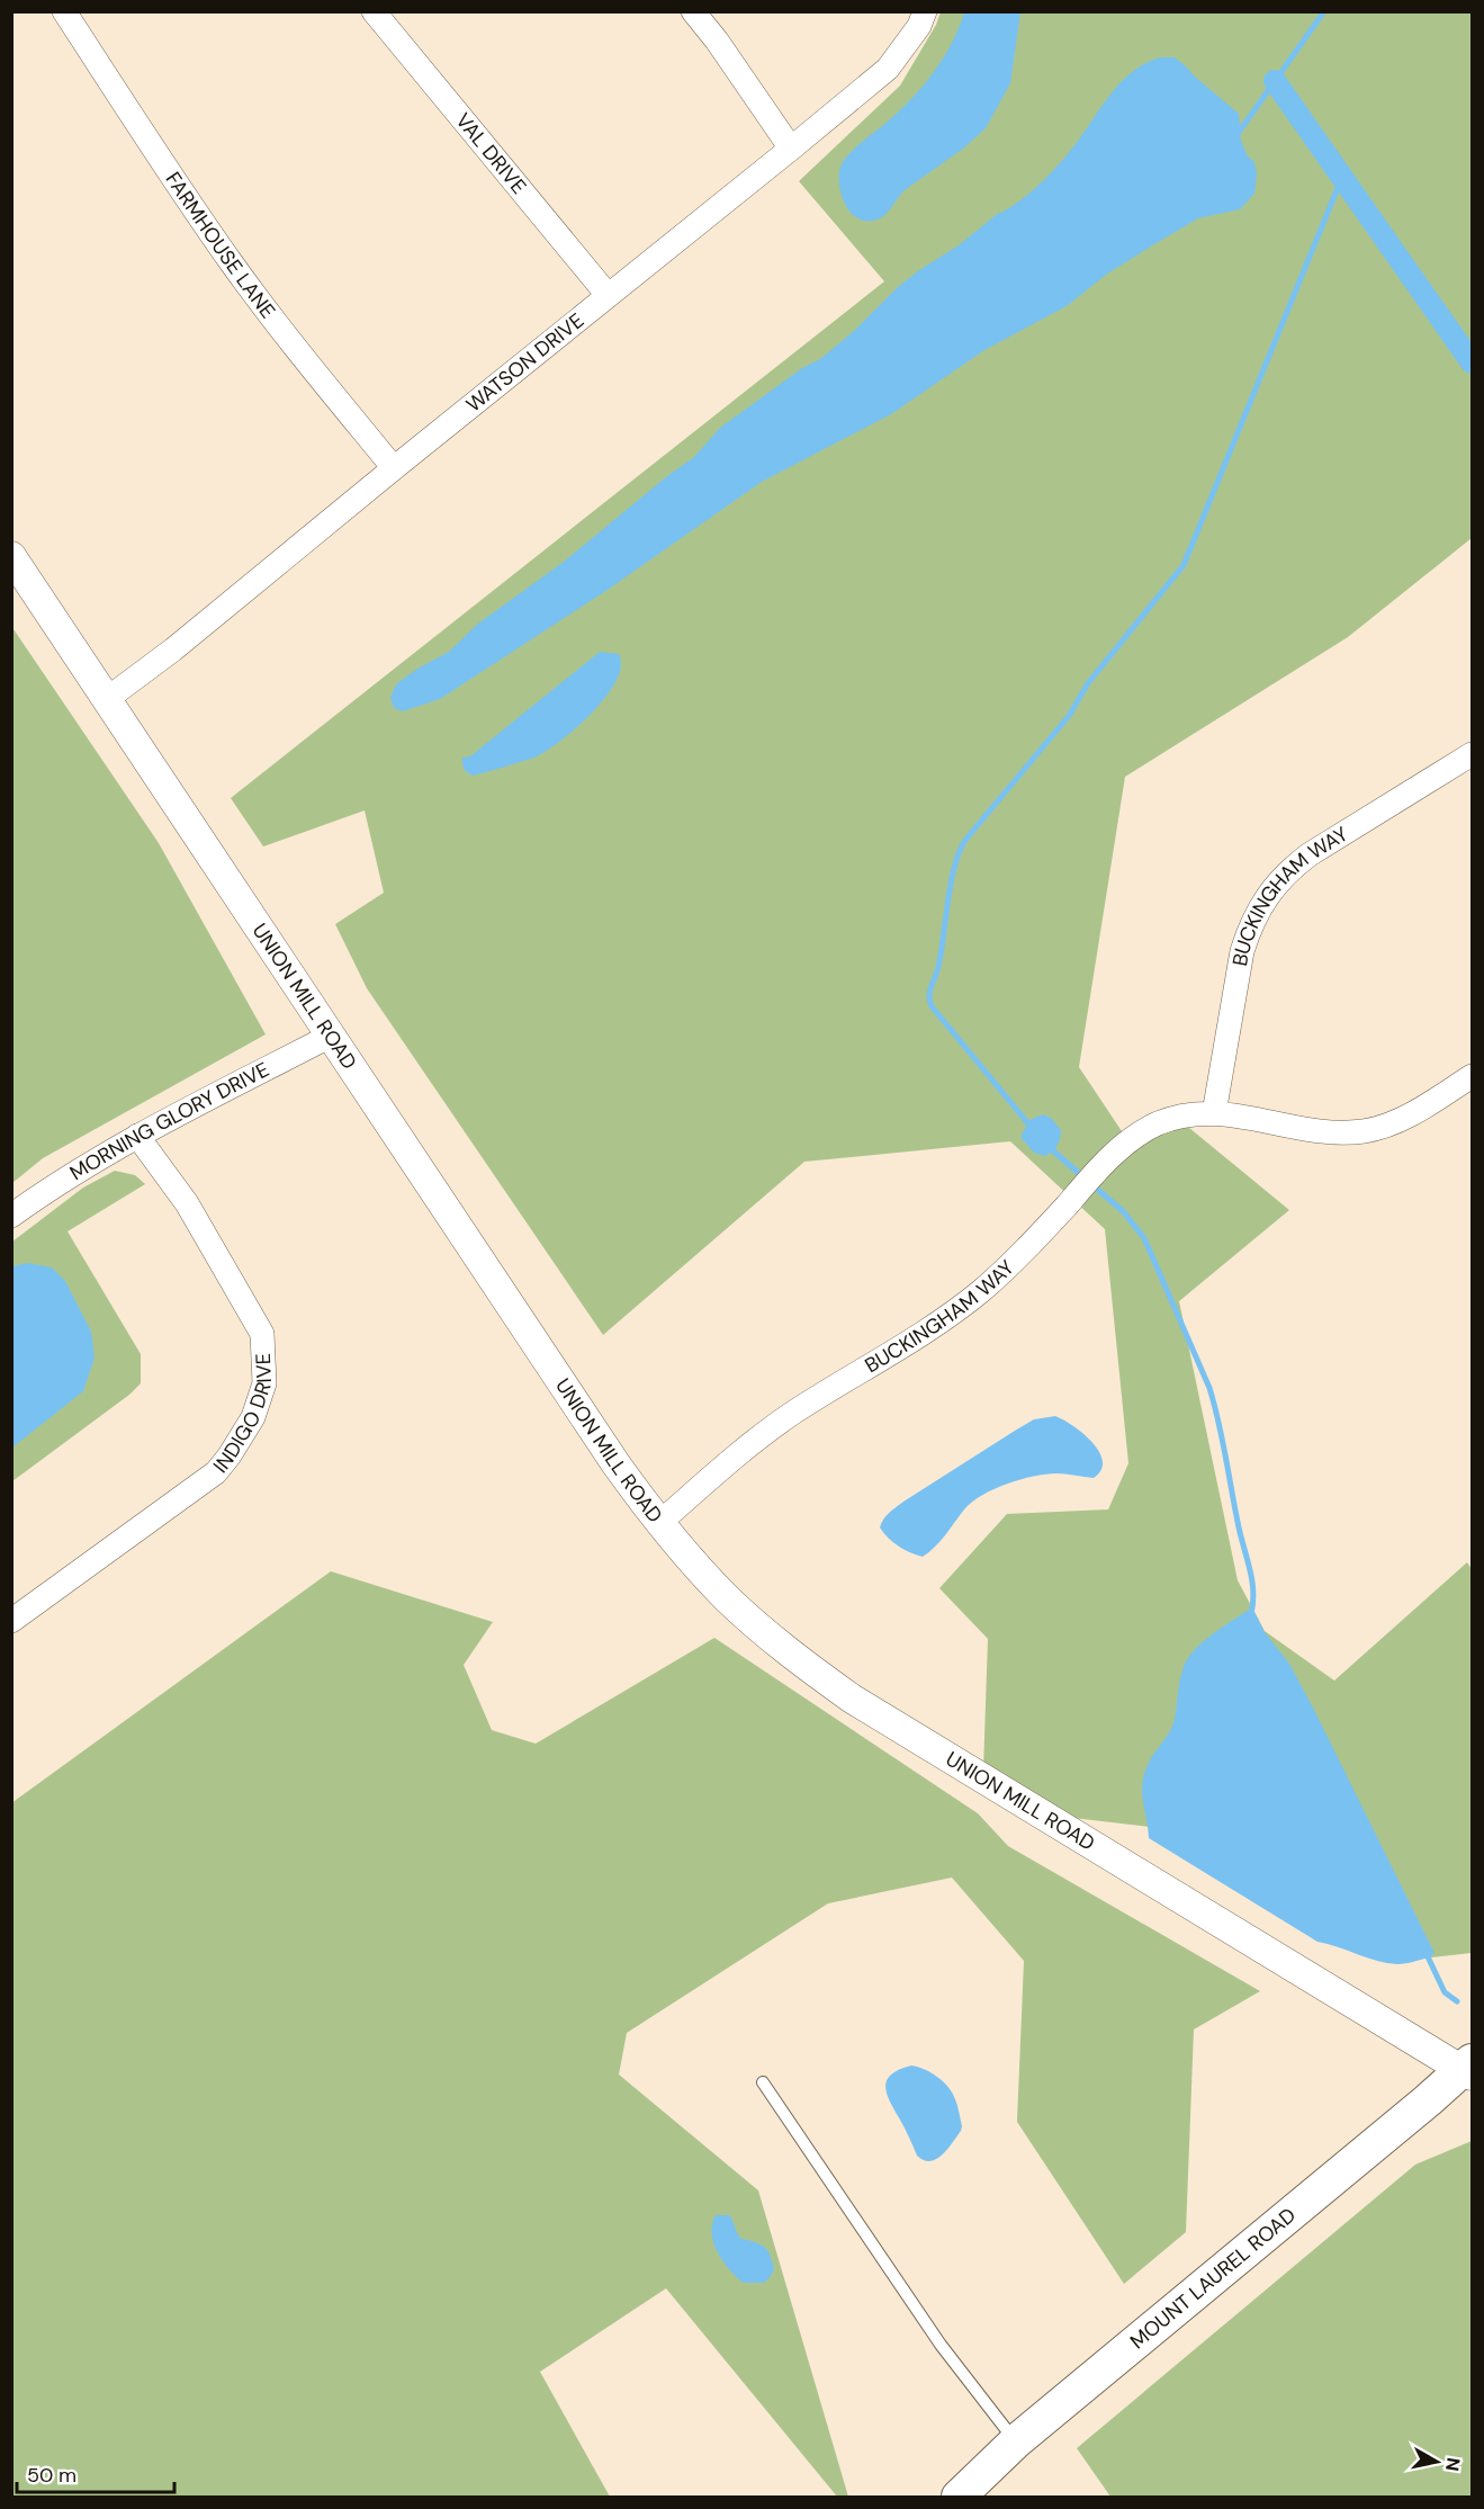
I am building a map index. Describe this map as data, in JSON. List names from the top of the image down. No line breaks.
{"streets":{"main road":["MOUNT LAUREL ROAD"],"street":["VAL DRIVE","FARMHOUSE LANE","WATSON DRIVE","BUCKINGHAM WAY","UNION MILL ROAD","MORNING GLORY DRIVE","INDIGO DRIVE"]},"crossings":[["VAL DRIVE","WATSON DRIVE"],["FARMHOUSE LANE","WATSON DRIVE"],["WATSON DRIVE","UNION MILL ROAD"],["BUCKINGHAM WAY","UNION MILL ROAD"],["UNION MILL ROAD","MORNING GLORY DRIVE"],["UNION MILL ROAD","MOUNT LAUREL ROAD"],["MORNING GLORY DRIVE","INDIGO DRIVE"]],"scale_bar":"50 m","north":"right"}
